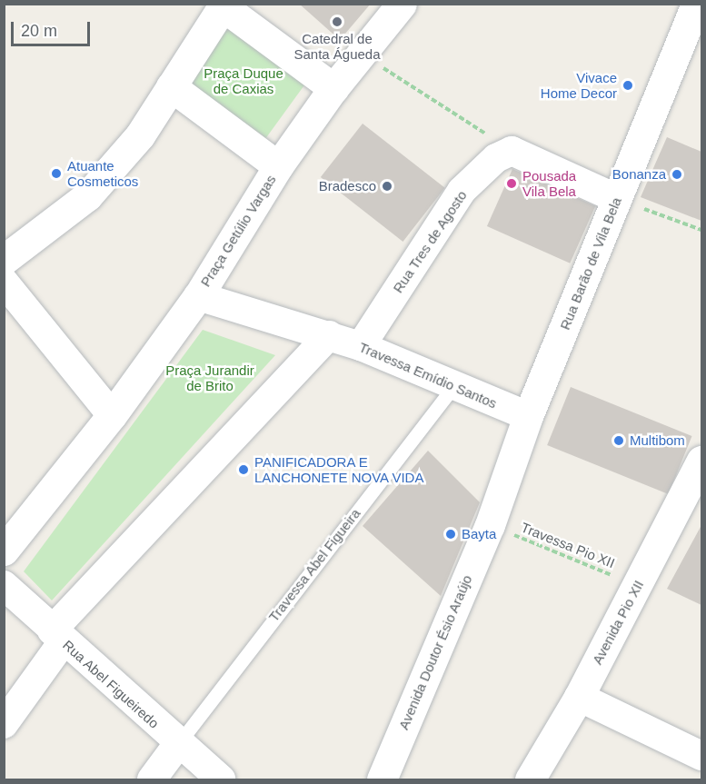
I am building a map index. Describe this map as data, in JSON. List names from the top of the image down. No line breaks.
{"streets":{"main road":["Praça Getúlio Vargas","Rua Barão de Vila Bela","Avenida Pio XII","Avenida Doutor Ésio Araújo"],"street":["Rua Tres de Agosto","Travessa Emídio Santos","Rua Abel Figueiredo"],"lane":["Travessa Abel Figueira"],"path":["Travessa Pio XII"]},"crossings":[["Rua Tres de Agosto","Travessa Emídio Santos"],["Rua Barão de Vila Bela","Travessa Emídio Santos"],["Rua Barão de Vila Bela","Travessa Pio XII"],["Rua Barão de Vila Bela","Avenida Doutor Ésio Araújo"],["Travessa Emídio Santos","Travessa Abel Figueira"],["Travessa Pio XII","Avenida Pio XII"],["Travessa Pio XII","Avenida Doutor Ésio Araújo"],["Travessa Abel Figueira","Rua Abel Figueiredo"]],"parks":["Praça Duque de Caxias","Praça Jurandir de Brito"],"places":["Catedral de Santa Águeda","Vivace Home Decor","Atuante Cosmeticos","Bonanza","Pousada Vila Bela","Bradesco","Multibom","PANIFICADORA E LANCHONETE NOVA VIDA","Bayta"],"scale_bar":"20 m"}
